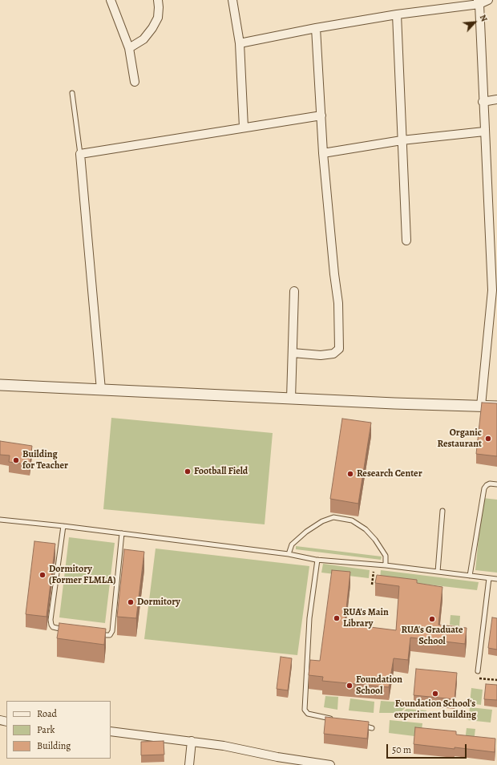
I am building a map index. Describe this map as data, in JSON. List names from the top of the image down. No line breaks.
{"places":["Organic Restaurant","Building for Teacher","Football Field","Research Center","Dormitory (Former FLMLA)","Dormitory","RUA's Main Library","RUA's Graduate School","Foundation School","Foundation School's experiment building"],"legend":["Road","Park","Building"],"scale_bar":"50 m","north":"top right"}
